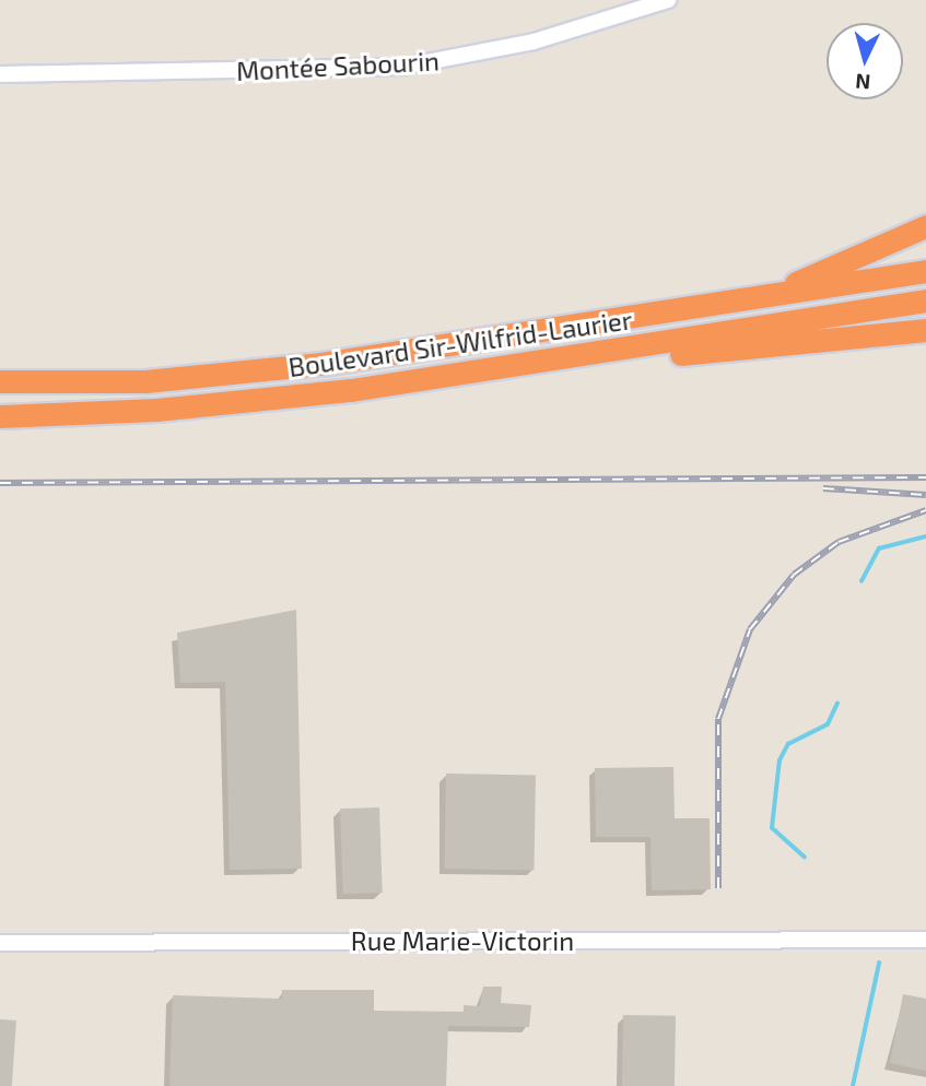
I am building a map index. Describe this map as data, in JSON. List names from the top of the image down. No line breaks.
{"streets":{"highway":["Boulevard Sir-Wilfrid-Laurier"],"street":["Montée Sabourin","Rue Marie-Victorin"]},"north":"bottom"}
